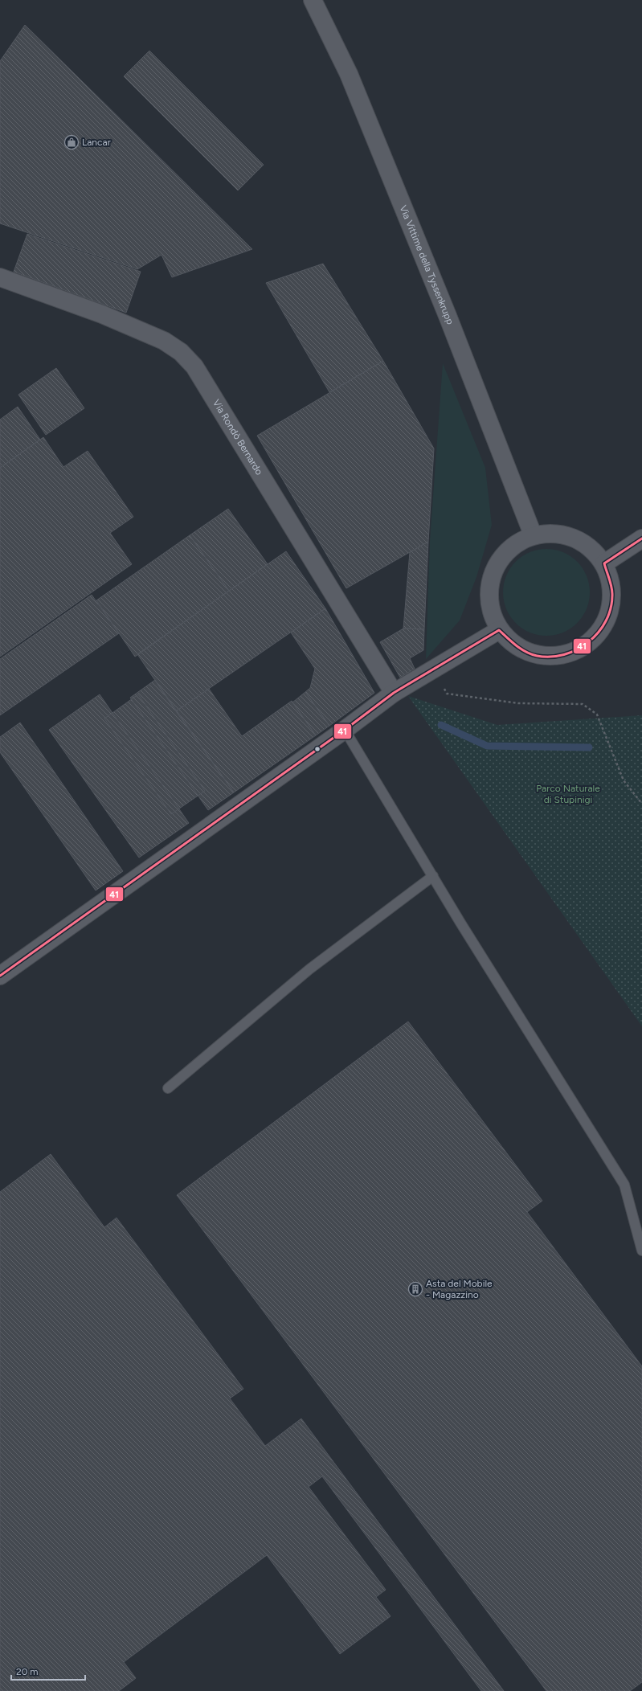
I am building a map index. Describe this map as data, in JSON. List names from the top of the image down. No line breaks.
{"streets":{"street":["Via Vittime della Tyssenkrupp","Via Rondò Bernardo"]},"parks":["Parco Naturale di Stupinigi"],"places":{"shop":["Lancar"],"building":["Asta del Mobile - Magazzino"]},"lines":["transit line 41"],"scale_bar":"20 m"}
